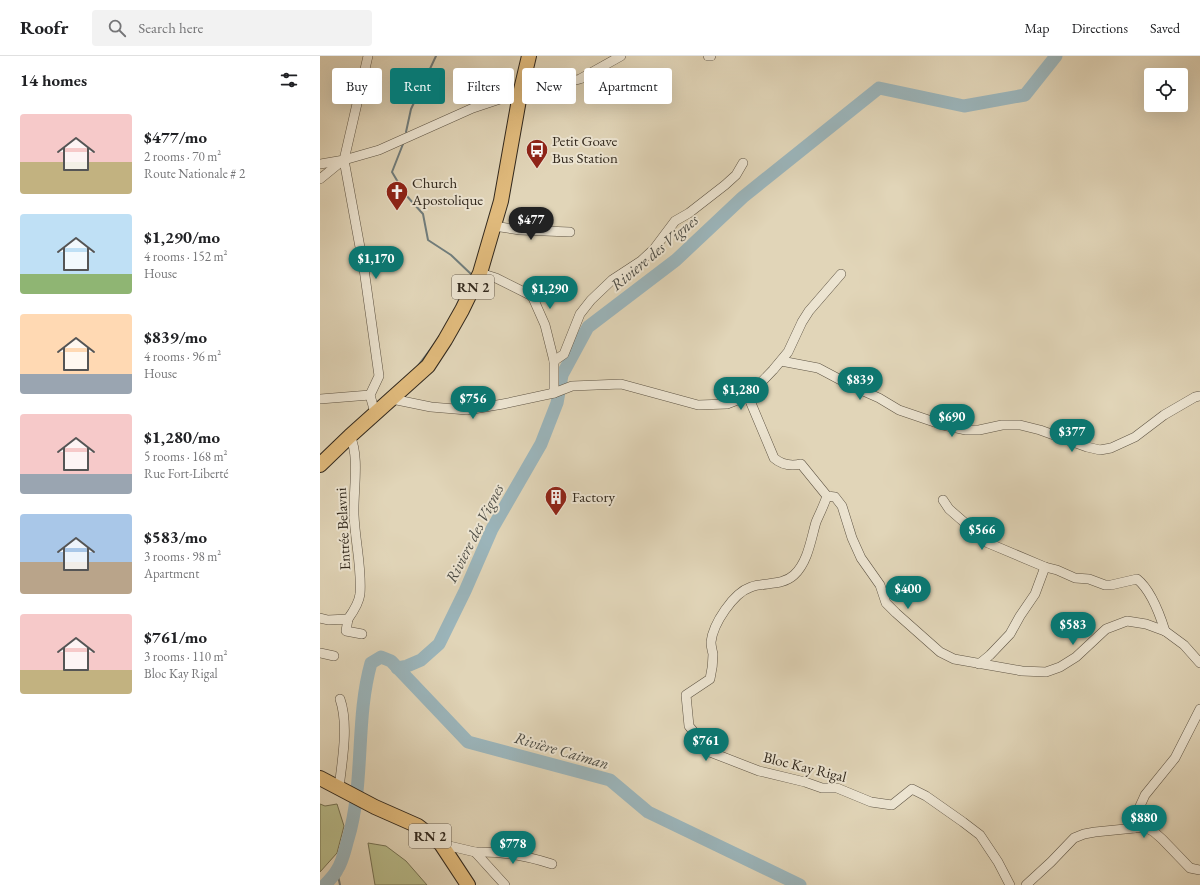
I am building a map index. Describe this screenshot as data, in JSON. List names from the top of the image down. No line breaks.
{"streets":{"main road":["RN 2"],"street":["Entrée Belavni","Bloc Kay Rigal"]},"crossings":[["RN 2","Entrée Belavni"]],"water":["Riviere des Vignes","Rivière Caiman"],"places":{"bus stop":["Petit Goave Bus Station"],"church":["Church Apostolique"],"building":["Factory"]},"page":{"header":"Roofr","search":"Search here","nav":["Map","Directions","Saved"],"heading":"14 homes","chip":["Buy","Rent","Filters","New","Apartment"],"list":[{"name":"$477/mo","note":"2 rooms · 70 m² · Route Nationale # 2"},{"name":"$1,290/mo","note":"4 rooms · 152 m² · House"},{"name":"$839/mo","note":"4 rooms · 96 m² · House"},{"name":"$1,280/mo","note":"5 rooms · 168 m² · Rue Fort-Liberté"},{"name":"$583/mo","note":"3 rooms · 98 m² · Apartment"},{"name":"$761/mo","note":"3 rooms · 110 m² · Bloc Kay Rigal"}],"price":["$477","$1,170","$1,290","$839","$1,280","$756","$690","$377","$566","$400","$583","$761","$880","$778"]}}
